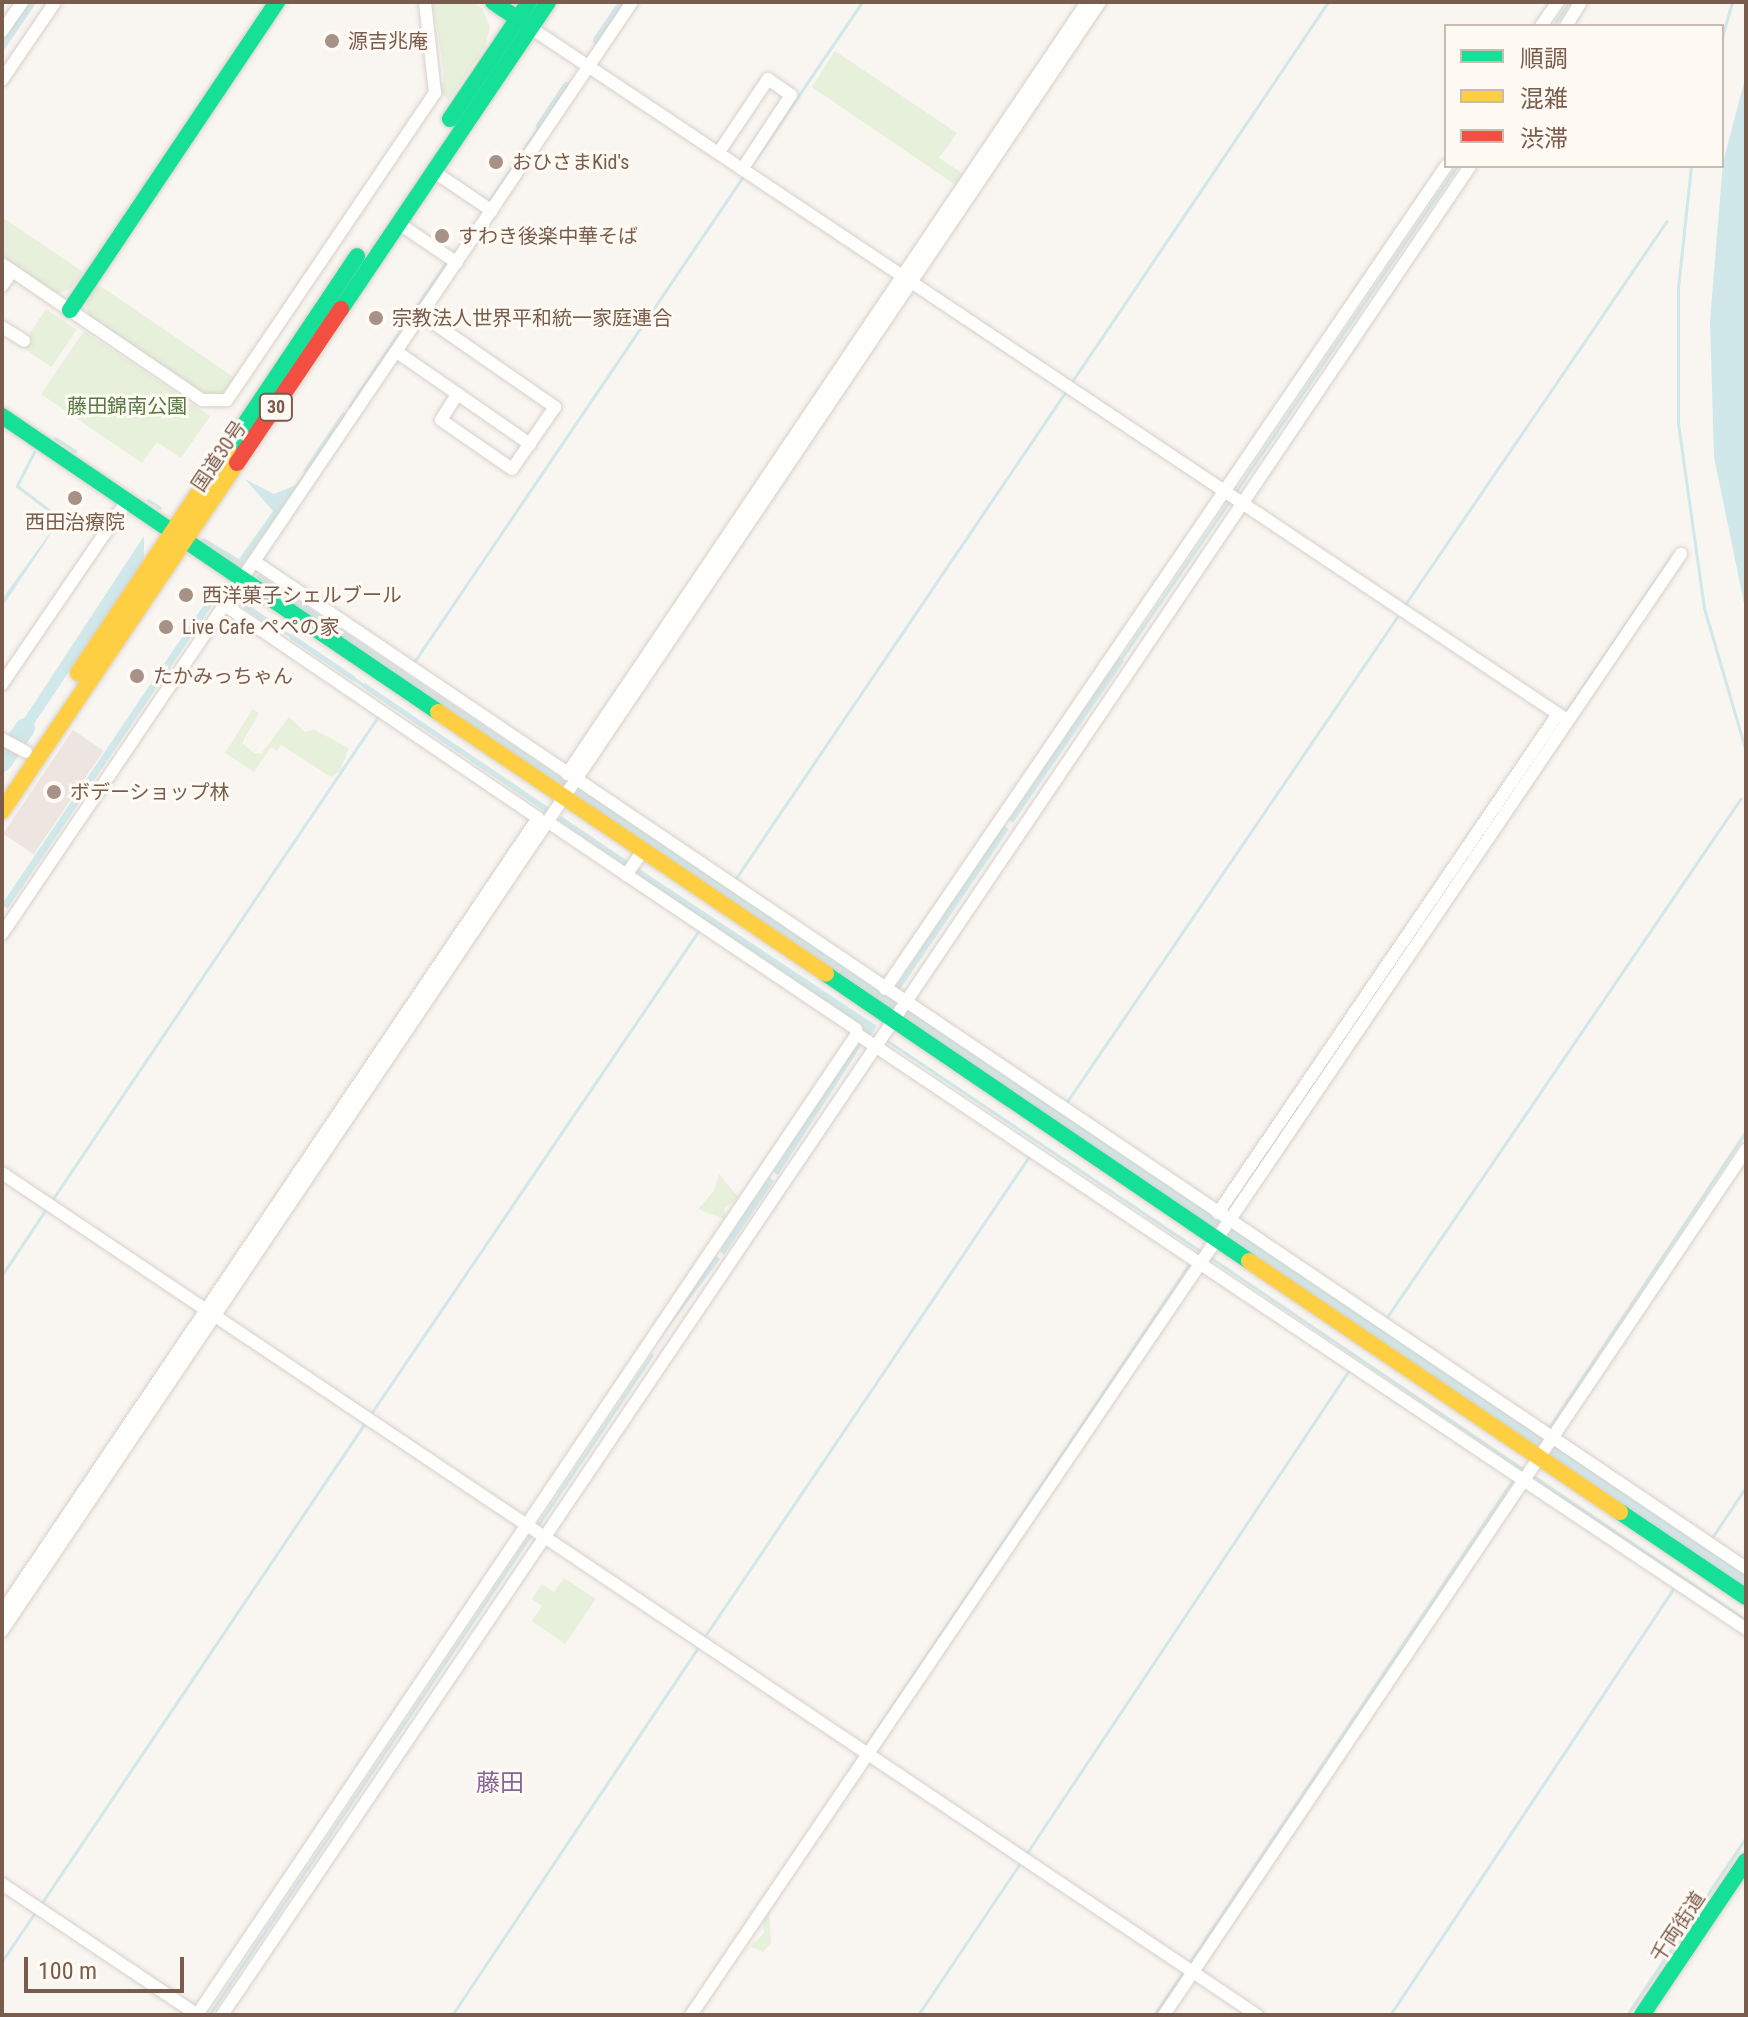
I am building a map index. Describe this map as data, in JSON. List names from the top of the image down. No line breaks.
{"streets":{"main road":["30","国道30号","千両街道"]},"districts":["藤田"],"parks":["藤田錦南公園"],"places":["源吉兆庵","おひさまKid's","すわき後楽中華そば","宗教法人世界平和統一家庭連合","西田治療院","西洋菓子シェルブール","Live Cafe ペペの家","たかみっちゃん","ボデーショップ林"],"legend":["順調","混雑","渋滞"],"scale_bar":"100 m"}
